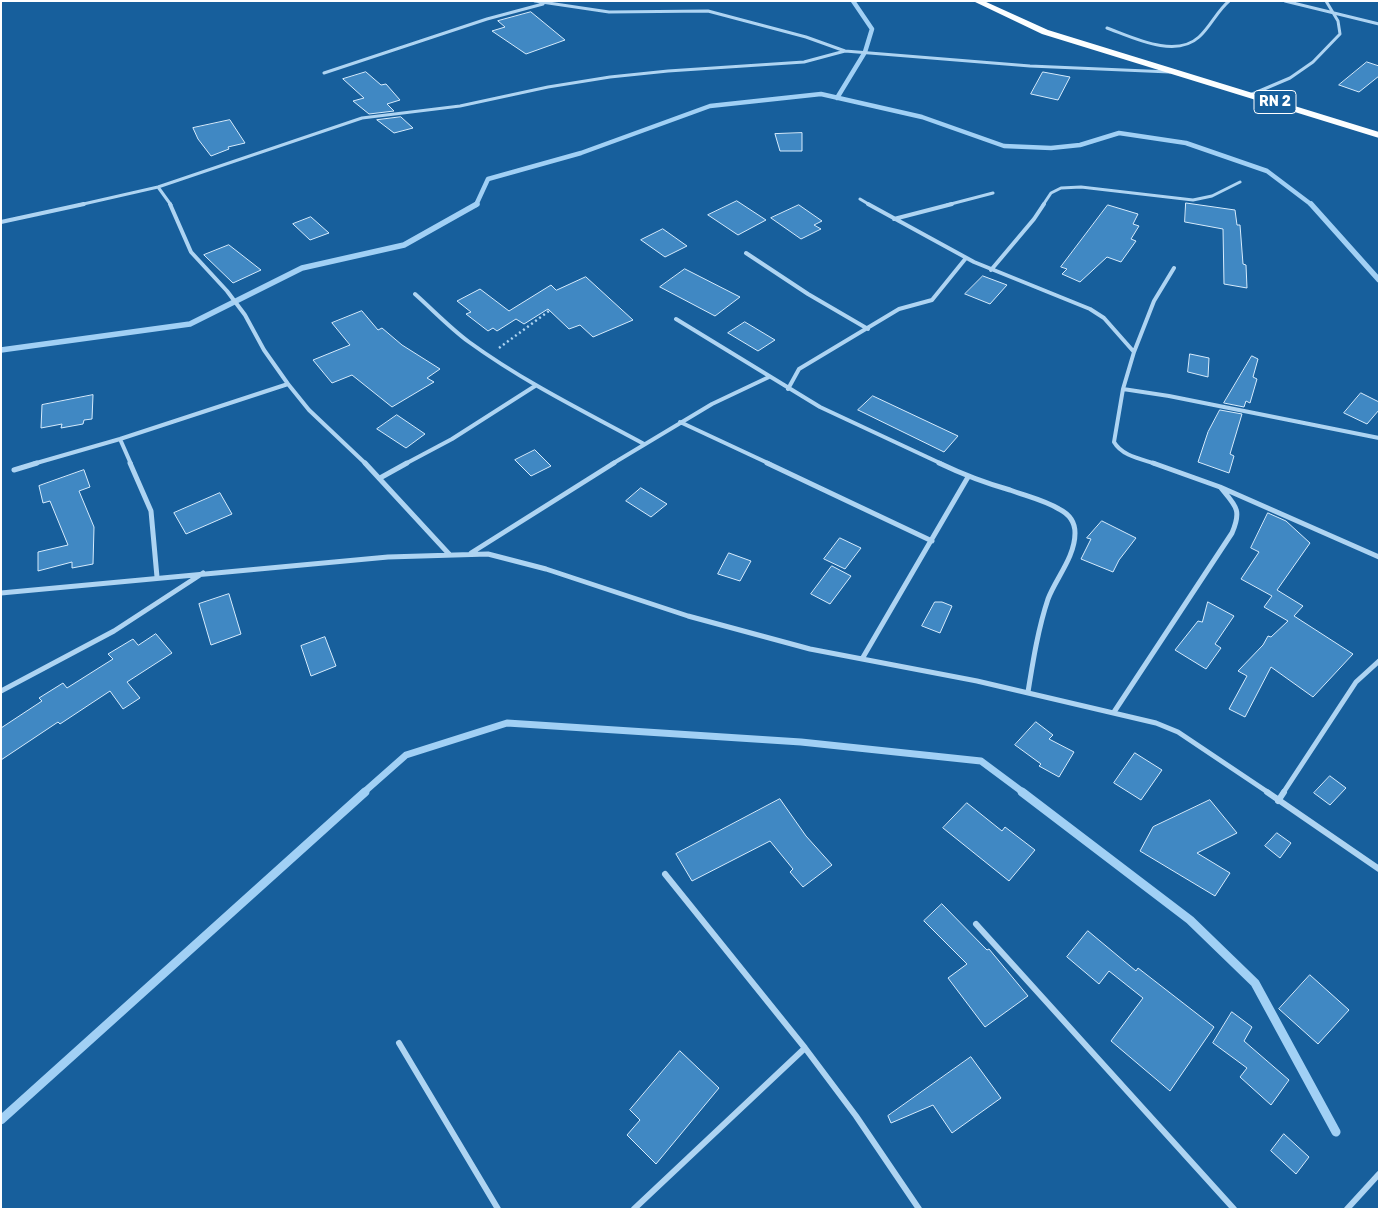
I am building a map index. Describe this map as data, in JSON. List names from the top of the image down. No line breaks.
{"streets":{"highway":["RN 2"]}}
